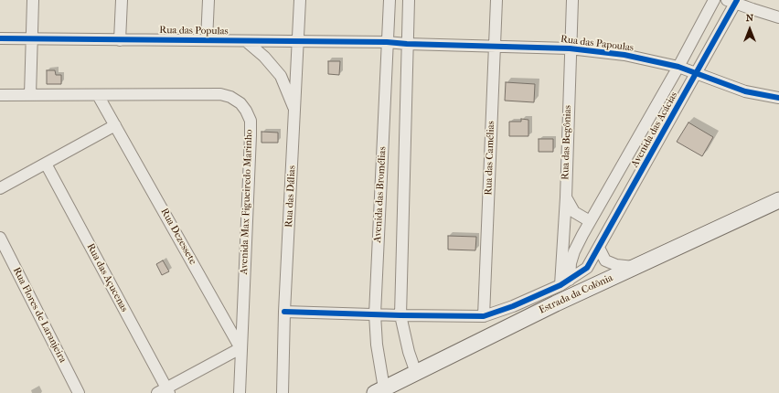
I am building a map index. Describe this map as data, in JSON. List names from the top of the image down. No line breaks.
{"streets":{"main road":["Estrada da Colônia"],"street":["Rua das Populas","Rua das Papoulas","Avenida das Acácias","Rua das Begônias","Rua das Camélias","Avenida das Bromélias","Rua das Dálias","Avenida Max Figueiredo Marinho","Rua Dezessete","Rua das Açucenas","Rua Flores de Laranjeira"]},"crossings":[["Rua das Populas","Rua das Papoulas"],["Rua das Populas","Avenida das Bromélias"],["Rua das Populas","Rua das Dálias"],["Rua das Papoulas","Avenida das Acácias"],["Rua das Papoulas","Rua das Begônias"],["Rua das Papoulas","Rua das Camélias"],["Avenida das Acácias","Rua das Begônias"],["Avenida das Bromélias","Estrada da Colônia"],["Avenida Max Figueiredo Marinho","Rua Dezessete"]],"north":"top"}
